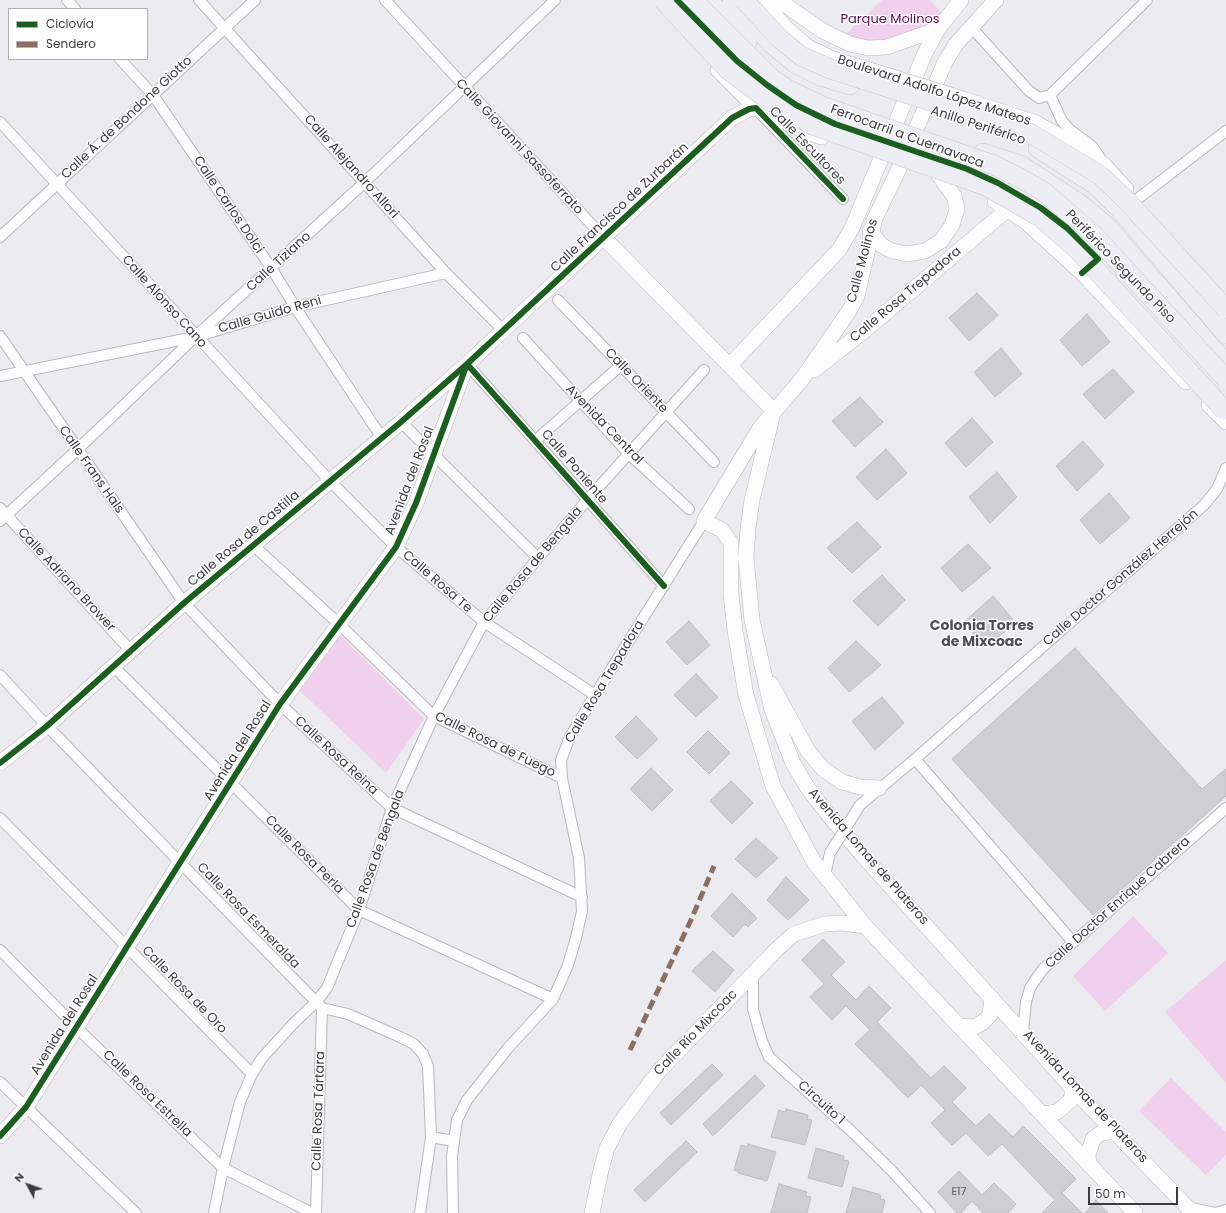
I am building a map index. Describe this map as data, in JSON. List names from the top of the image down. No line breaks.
{"streets":{"highway":["Anillo Periférico","Periférico Segundo Piso"],"main road":["Boulevard Adolfo López Mateos","Calle Giovanni Sassoferrato","Calle Francisco de Zurbarán","Calle Molinos","Calle Rosa Trepadora","Avenida del Rosal","Calle Rosa de Castilla","Avenida Lomas de Plateros","Calle Río Mixcoac"],"street":["Calle Á. de Bondone Giotto","Calle Escultores","Calle Alejandro Allori","Calle Carlos Dolci","Calle Tiziano","Calle Alonso Cano","Calle Guido Reni","Calle Oriente","Avenida Central","Calle Poniente","Calle Frans Hals","Calle Rosa de Bengala","Calle Doctor González Herrejón","Calle Adriano Brower","Calle Rosa Te","Calle Rosa de Fuego","Calle Rosa Reina","Calle Rosa Perla","Calle Doctor Enrique Cabrera","Calle Rosa Esmeralda","Calle Rosa de Oro","Calle Rosa Estrella","Circuito 1","Calle Rosa Tártara"],"cycle path":["Ferrocarril a Cuernavaca"]},"crossings":[["Calle Á. de Bondone Giotto","Calle Alejandro Allori"],["Calle Á. de Bondone Giotto","Calle Carlos Dolci"],["Calle Á. de Bondone Giotto","Calle Alonso Cano"],["Calle Escultores","Calle Francisco de Zurbarán"],["Calle Giovanni Sassoferrato","Calle Francisco de Zurbarán"],["Calle Giovanni Sassoferrato","Calle Molinos"],["Calle Giovanni Sassoferrato","Calle Tiziano"],["Calle Giovanni Sassoferrato","Calle Rosa Trepadora"],["Calle Giovanni Sassoferrato","Avenida Lomas de Plateros"],["Calle Alejandro Allori","Calle Francisco de Zurbarán"],["Calle Alejandro Allori","Calle Tiziano"],["Calle Alejandro Allori","Calle Guido Reni"],["Calle Alejandro Allori","Calle Rosa de Castilla"],["Calle Carlos Dolci","Calle Tiziano"],["Calle Carlos Dolci","Calle Guido Reni"],["Calle Carlos Dolci","Calle Rosa de Castilla"],["Calle Francisco de Zurbarán","Calle Rosa de Castilla"],["Calle Molinos","Calle Rosa Trepadora"],["Calle Molinos","Avenida Lomas de Plateros"],["Calle Tiziano","Calle Alonso Cano"],["Calle Tiziano","Calle Guido Reni"],["Calle Tiziano","Calle Frans Hals"],["Calle Tiziano","Calle Adriano Brower"],["Calle Rosa Trepadora","Calle Poniente"],["Calle Rosa Trepadora","Calle Rosa Te"],["Calle Rosa Trepadora","Calle Rosa de Fuego"],["Calle Rosa Trepadora","Calle Rosa Reina"],["Calle Rosa Trepadora","Calle Rosa Perla"],["Calle Rosa Trepadora","Avenida Lomas de Plateros"],["Calle Alonso Cano","Calle Guido Reni"],["Calle Alonso Cano","Calle Rosa de Castilla"],["Calle Alonso Cano","Calle Rosa Te"],["Calle Guido Reni","Calle Frans Hals"],["Calle Poniente","Avenida del Rosal"],["Calle Poniente","Calle Rosa de Castilla"],["Calle Poniente","Calle Rosa de Bengala"],["Calle Frans Hals","Calle Rosa de Castilla"],["Calle Frans Hals","Calle Rosa Reina"],["Avenida del Rosal","Calle Rosa de Castilla"],["Avenida del Rosal","Calle Rosa Te"],["Avenida del Rosal","Calle Rosa de Fuego"],["Avenida del Rosal","Calle Rosa Reina"],["Avenida del Rosal","Calle Rosa Perla"],["Avenida del Rosal","Calle Rosa Esmeralda"],["Avenida del Rosal","Calle Rosa de Oro"],["Avenida del Rosal","Calle Rosa Estrella"],["Calle Rosa de Castilla","Calle Adriano Brower"],["Calle Rosa de Castilla","Calle Rosa Te"],["Calle Rosa de Castilla","Calle Rosa de Fuego"],["Calle Rosa de Castilla","Calle Rosa Reina"],["Calle Rosa de Castilla","Calle Rosa Perla"],["Calle Rosa de Castilla","Calle Rosa Esmeralda"],["Calle Rosa de Bengala","Calle Rosa Te"],["Calle Rosa de Bengala","Calle Rosa de Fuego"],["Calle Rosa de Bengala","Calle Rosa Reina"],["Calle Rosa de Bengala","Calle Rosa Perla"],["Calle Rosa de Bengala","Calle Rosa Esmeralda"],["Calle Rosa de Bengala","Calle Rosa de Oro"],["Calle Rosa de Bengala","Calle Rosa Estrella"],["Calle Rosa de Bengala","Calle Rosa Tártara"],["Avenida Lomas de Plateros","Calle Doctor Enrique Cabrera"],["Calle Rosa Esmeralda","Calle Rosa Tártara"],["Calle Río Mixcoac","Circuito 1"]],"districts":["Colonia Torres de Mixcoac"],"parks":["Parque Molinos"],"house_numbers":["E17"],"legend":["Ciclovía","Sendero"],"scale_bar":"50 m","north":"top left"}
